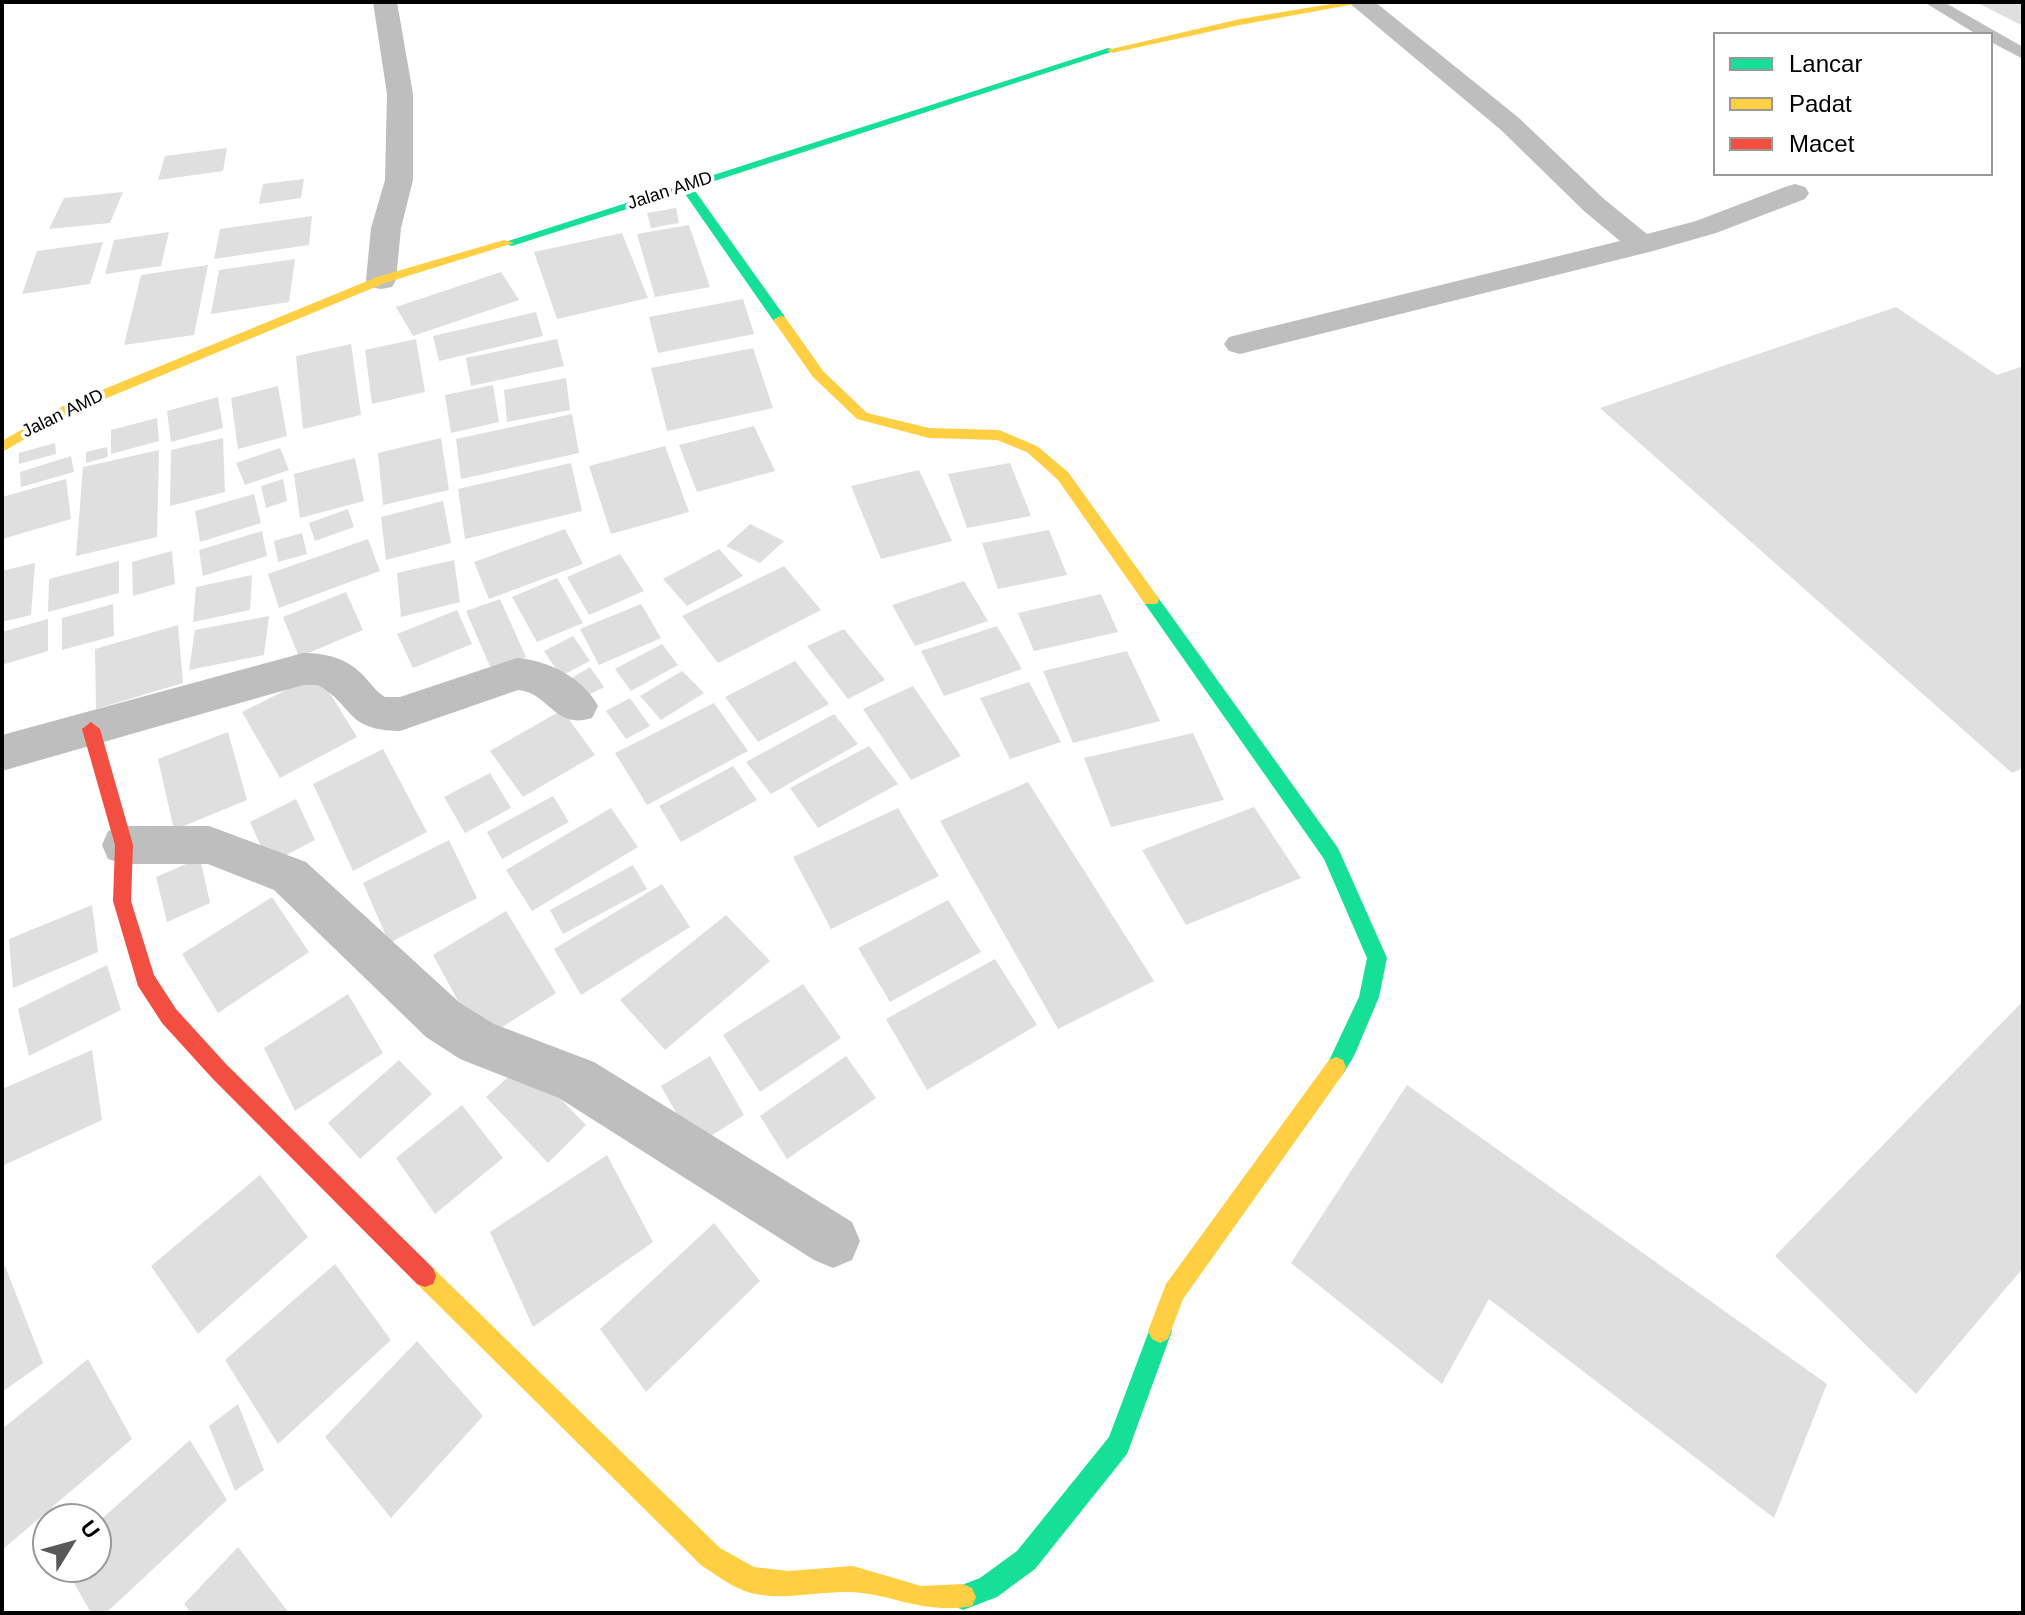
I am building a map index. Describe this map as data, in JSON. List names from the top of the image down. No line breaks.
{"streets":{"street":["Jalan AMD"]},"legend":["Lancar","Padat","Macet"],"north":"top right"}
